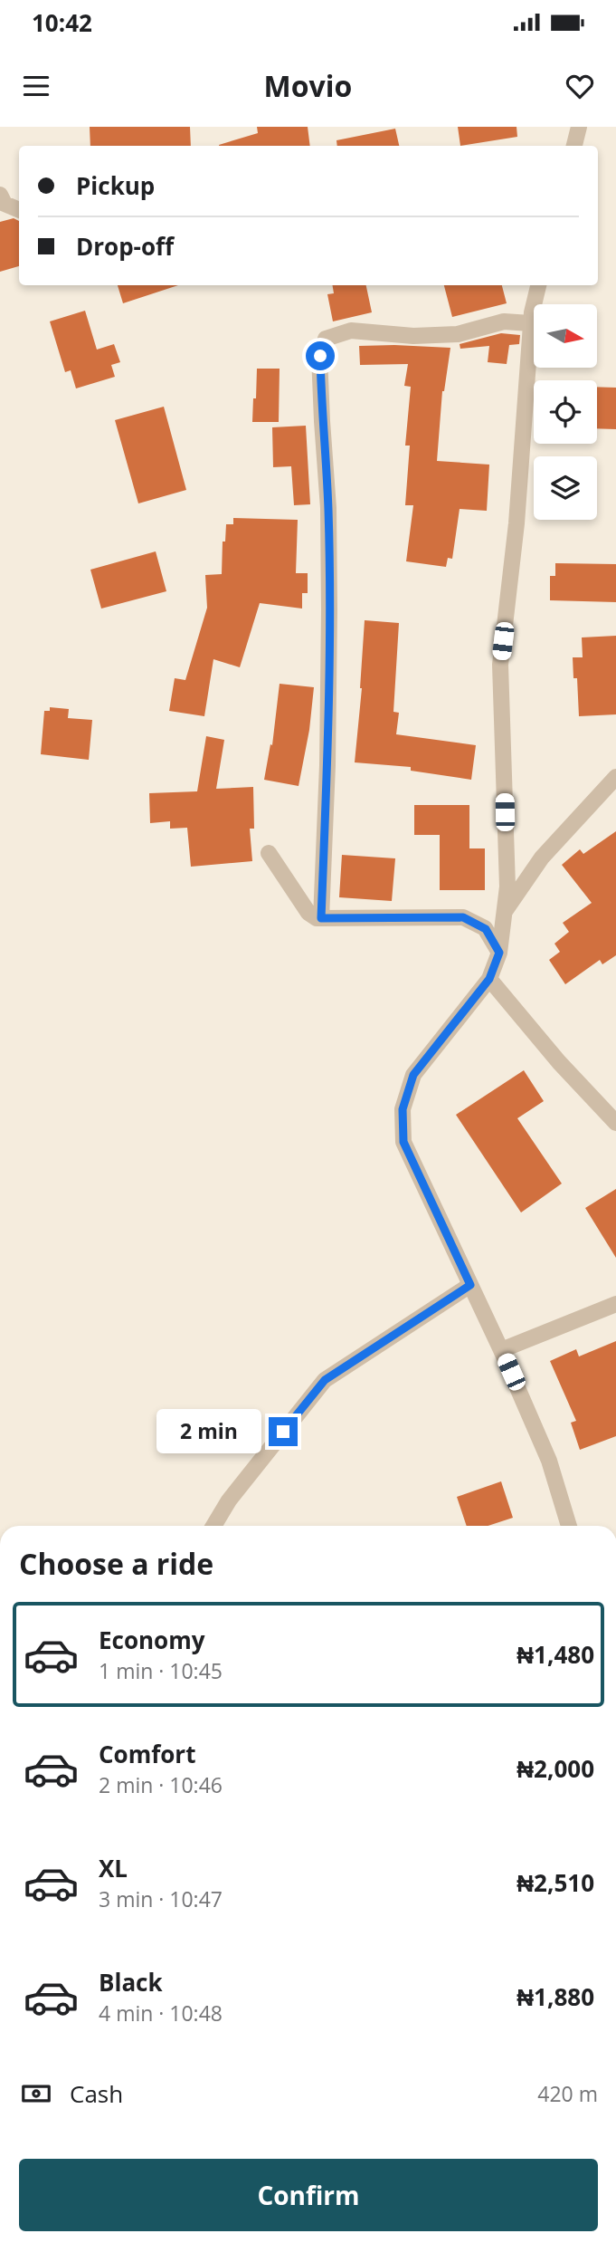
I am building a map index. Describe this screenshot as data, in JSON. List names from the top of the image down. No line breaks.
{"north":"right","page":{"status":"10:42","header":"Movio","banner":["Pickup","Drop-off"],"bubble":"2 min","heading":"Choose a ride","list":[{"name":"Economy","note":"1 min · 10:45","value":"₦1,480"},{"name":"Comfort","note":"2 min · 10:46","value":"₦2,000"},{"name":"XL","note":"3 min · 10:47","value":"₦2,510"},{"name":"Black","note":"4 min · 10:48","value":"₦1,880"}],"pay":["Cash","420 m"],"buttons":"Confirm"}}
